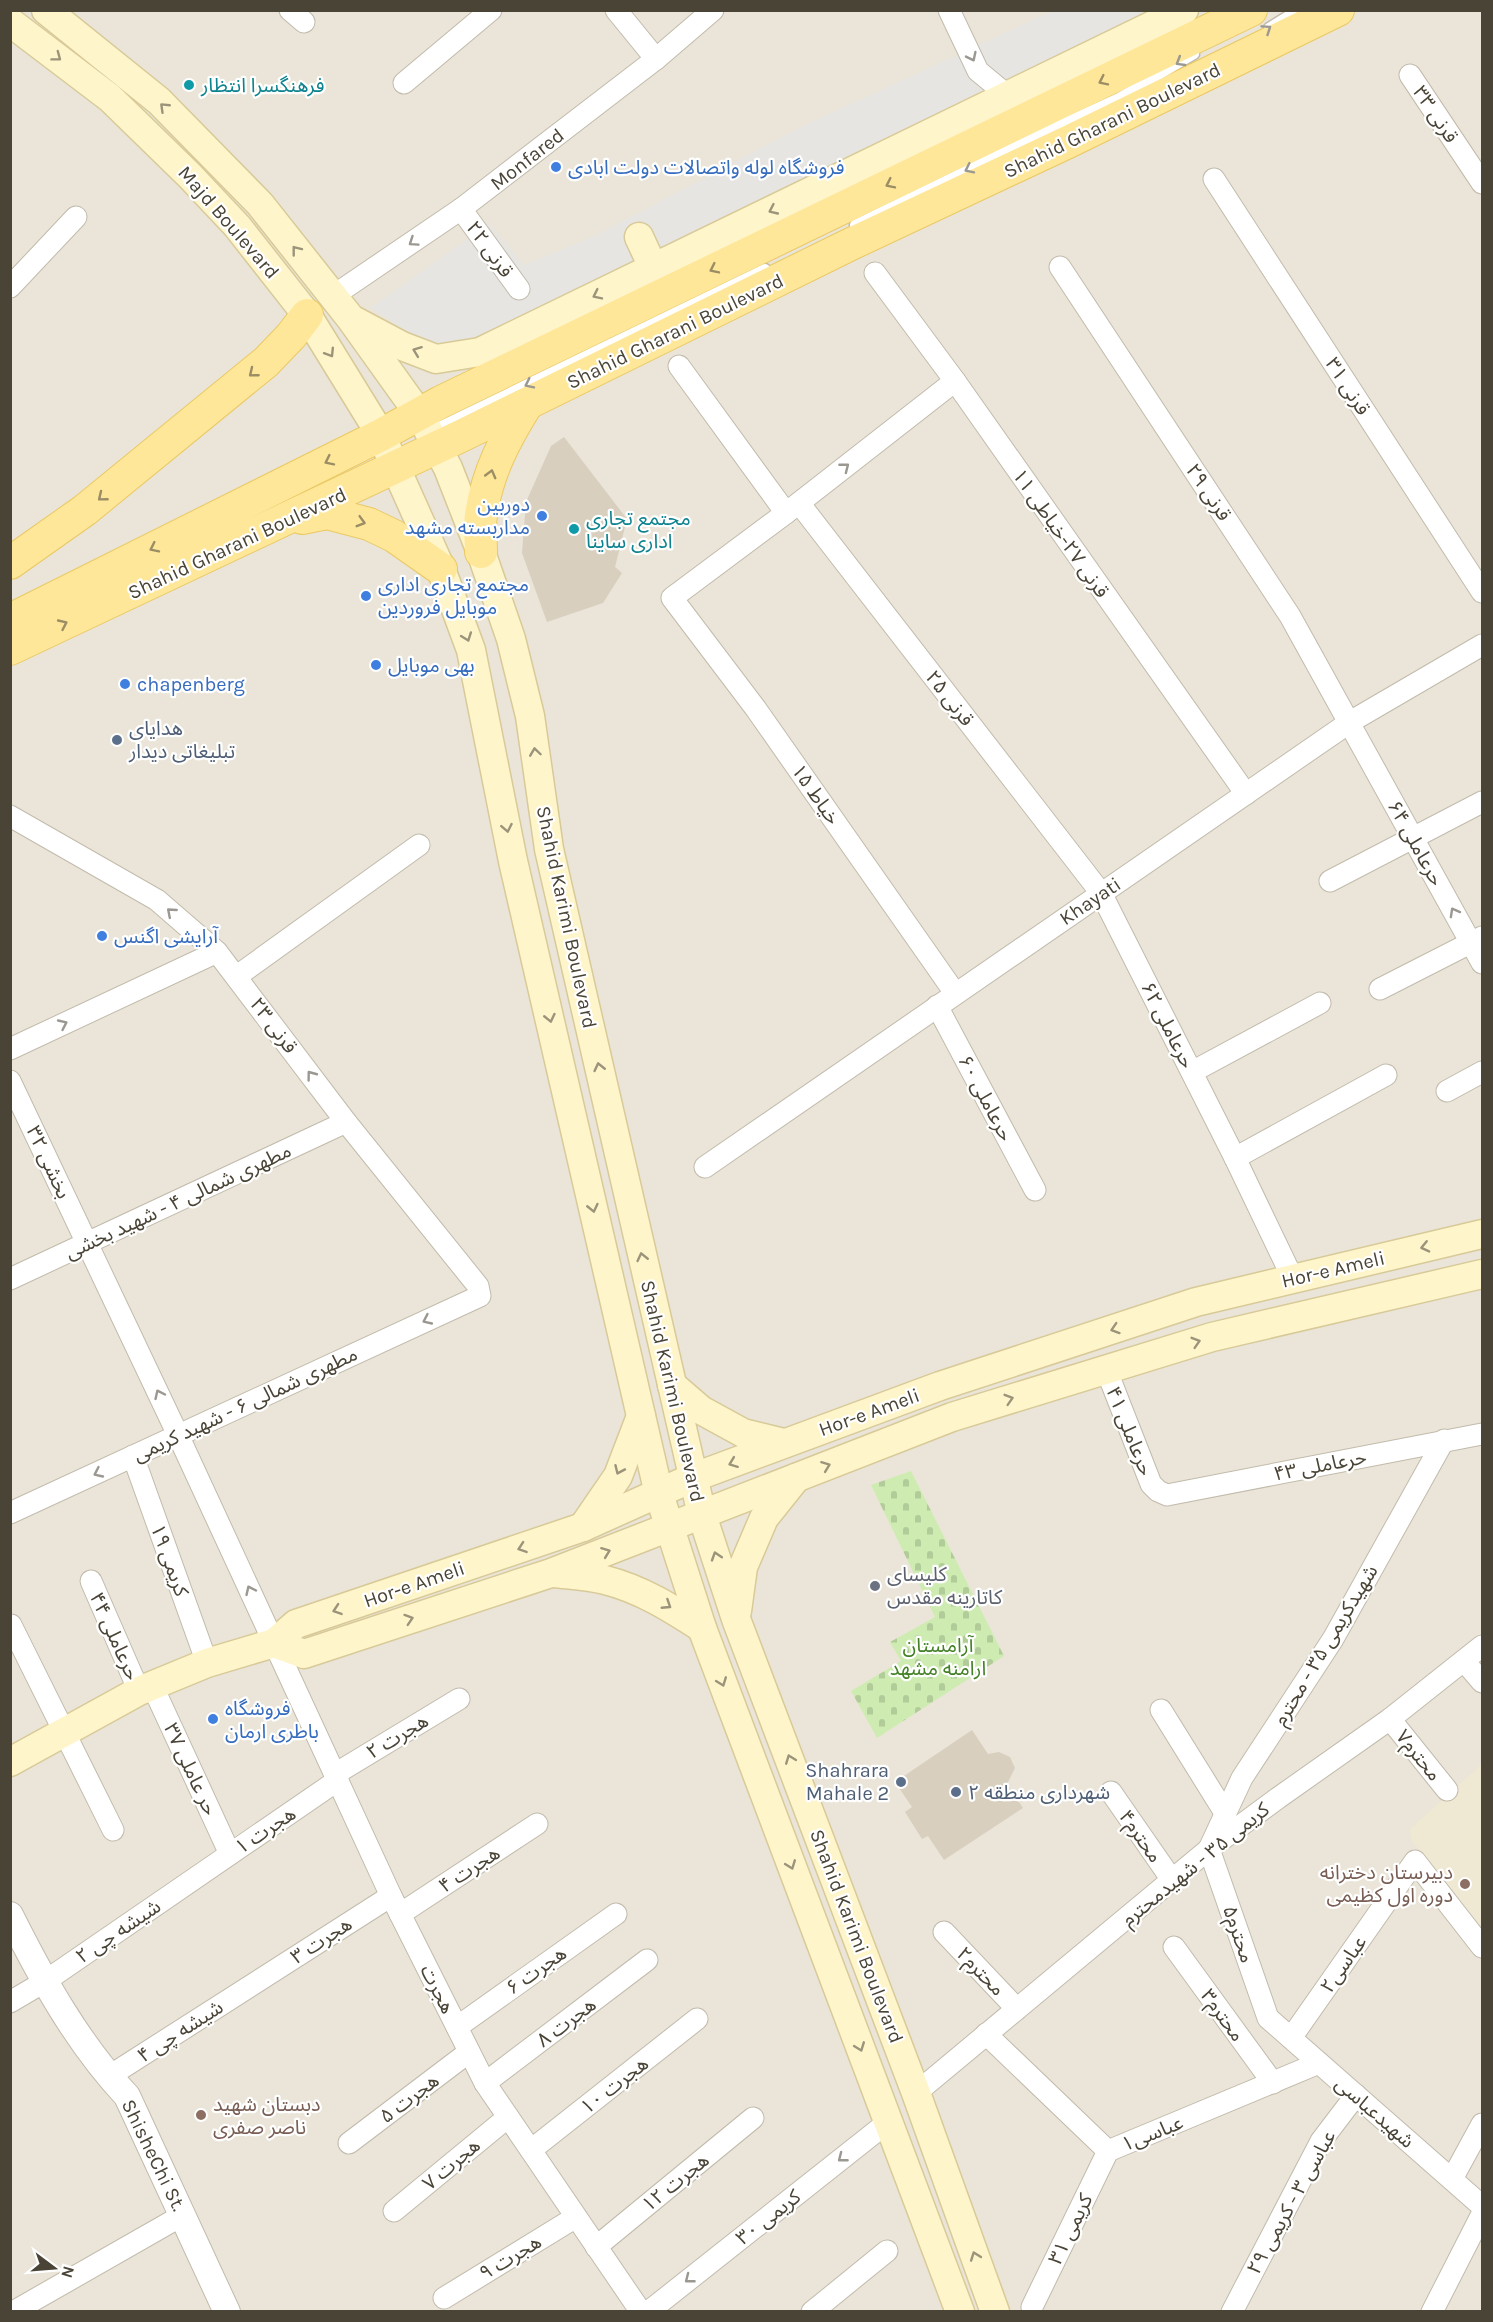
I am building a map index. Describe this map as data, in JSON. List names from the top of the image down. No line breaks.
{"streets":{"main road":["Shahid Gharani Boulevard","Majd Boulevard","Shahid Karimi Boulevard","Hor-e Ameli"],"street":["قرنی ۳۳","Monfared","قرنی ۲۲","قرنی ۳۱","قرنی ۲۹","قرنی ۲۷-خیاطی ۱۱","قرنی ۲۵","خیاط ۱۵","حرعاملی ۶۴","Khayati","قرنی ۲۳","حرعاملی ۶۲","حرعاملی ۶۰","بخشی ۳۲","مطهری شمالی ۴ - شهید بخشی","مطهری شمالی ۶ - شهید کریمی","حرعاملی ۴۱","حرعاملی ۴۳","کریمی ۱۹","حرعاملی ۴۴","شهیدکریمی ۳۵ - محترم","هجرت ۲","محترم۷","حر عاملی ۳۷","هجرت ۱","محترم۴","کریمی ۳۵ - شهیدمحترم","هجرت ۴","شیشه چی ۲","محترم۵","هجرت ۳","عباسی۲","هجرت ۶","محترم۲","هجرت","محترم۳","هجرت ۸","شیشه چی ۴","هجرت ۱۰","هجرت ۵","شهیدعباسی","عباسی۱","ShisheChi St.","هجرت ۷","هجرت ۱۲","عباسی ۳ - کریمی ۲۹","کریمی ۳۰","کریمی ۳۱","هجرت ۹"]},"crossings":[["Shahid Gharani Boulevard","Majd Boulevard"],["Shahid Gharani Boulevard","Shahid Karimi Boulevard"],["Monfared","Majd Boulevard"],["Monfared","قرنی ۲۲"],["Majd Boulevard","Shahid Karimi Boulevard"],["قرنی ۲۹","حرعاملی ۶۴"],["قرنی ۲۹","Khayati"],["قرنی ۲۷-خیاطی ۱۱","Khayati"],["قرنی ۲۵","خیاط ۱۵"],["قرنی ۲۵","Khayati"],["قرنی ۲۵","حرعاملی ۶۲"],["خیاط ۱۵","Khayati"],["حرعاملی ۶۴","Khayati"],["Khayati","حرعاملی ۶۲"],["Khayati","حرعاملی ۶۰"],["Shahid Karimi Boulevard","Hor-e Ameli"],["Shahid Karimi Boulevard","کریمی ۳۵ - شهیدمحترم"],["Shahid Karimi Boulevard","کریمی ۳۰"],["قرنی ۲۳","مطهری شمالی ۴ - شهید بخشی"],["قرنی ۲۳","مطهری شمالی ۶ - شهید کریمی"],["حرعاملی ۶۲","Hor-e Ameli"],["بخشی ۳۲","مطهری شمالی ۴ - شهید بخشی"],["بخشی ۳۲","مطهری شمالی ۶ - شهید کریمی"],["بخشی ۳۲","هجرت"],["Hor-e Ameli","حرعاملی ۴۱"],["Hor-e Ameli","کریمی ۱۹"],["Hor-e Ameli","حرعاملی ۴۴"],["Hor-e Ameli","حر عاملی ۳۷"],["Hor-e Ameli","هجرت"],["مطهری شمالی ۶ - شهید کریمی","کریمی ۱۹"],["مطهری شمالی ۶ - شهید کریمی","هجرت"],["حرعاملی ۴۱","حرعاملی ۴۳"],["حرعاملی ۴۳","شهیدکریمی ۳۵ - محترم"],["حرعاملی ۴۴","حر عاملی ۳۷"],["شهیدکریمی ۳۵ - محترم","کریمی ۳۵ - شهیدمحترم"],["شهیدکریمی ۳۵ - محترم","محترم۵"],["هجرت ۲","هجرت ۱"],["هجرت ۲","هجرت"],["محترم۷","کریمی ۳۵ - شهیدمحترم"],["حر عاملی ۳۷","هجرت ۱"],["هجرت ۱","شیشه چی ۲"],["هجرت ۱","هجرت"],["محترم۴","کریمی ۳۵ - شهیدمحترم"],["کریمی ۳۵ - شهیدمحترم","محترم۵"],["کریمی ۳۵ - شهیدمحترم","محترم۲"],["کریمی ۳۵ - شهیدمحترم","عباسی۱"],["هجرت ۴","هجرت ۳"],["هجرت ۴","هجرت"],["شیشه چی ۲","ShisheChi St."],["محترم۵","شهیدعباسی"],["هجرت ۳","هجرت"],["هجرت ۳","شیشه چی ۴"],["عباسی۲","شهیدعباسی"],["هجرت ۶","هجرت"],["هجرت","هجرت ۸"],["هجرت","هجرت ۱۰"],["هجرت","هجرت ۵"],["هجرت","هجرت ۷"],["هجرت","هجرت ۱۲"],["هجرت","هجرت ۹"],["محترم۳","عباسی۱"],["شیشه چی ۴","ShisheChi St."],["شهیدعباسی","عباسی۱"],["شهیدعباسی","عباسی ۳ - کریمی ۲۹"],["عباسی۱","کریمی ۳۱"]],"one_way":["حرعاملی ۶۴","قرنی ۲۳","بخشی ۳۲","مطهری شمالی ۶ - شهید کریمی"],"parks":["آرامستان ارامنه مشهد"],"places":["فرهنگسرا انتظار","فروشگاه لوله واتصالات دولت ابادی","دوربین مداربسته مشهد","مجتمع تجاری اداری ساینا","مجتمع تجاری اداری موبایل فروردین","بهی موبایل","chapenberg","هدایای تبلیغاتی دیدار","آرایشی اگنس","کلیسای کاتارینه مقدس","فروشگاه باطری ارمان","Shahrara Mahale 2","شهرداری منطقه ۲","دبیرستان دخترانه دوره اول کظیمی","دبستان شهید ناصر صفری"],"north":"right"}
